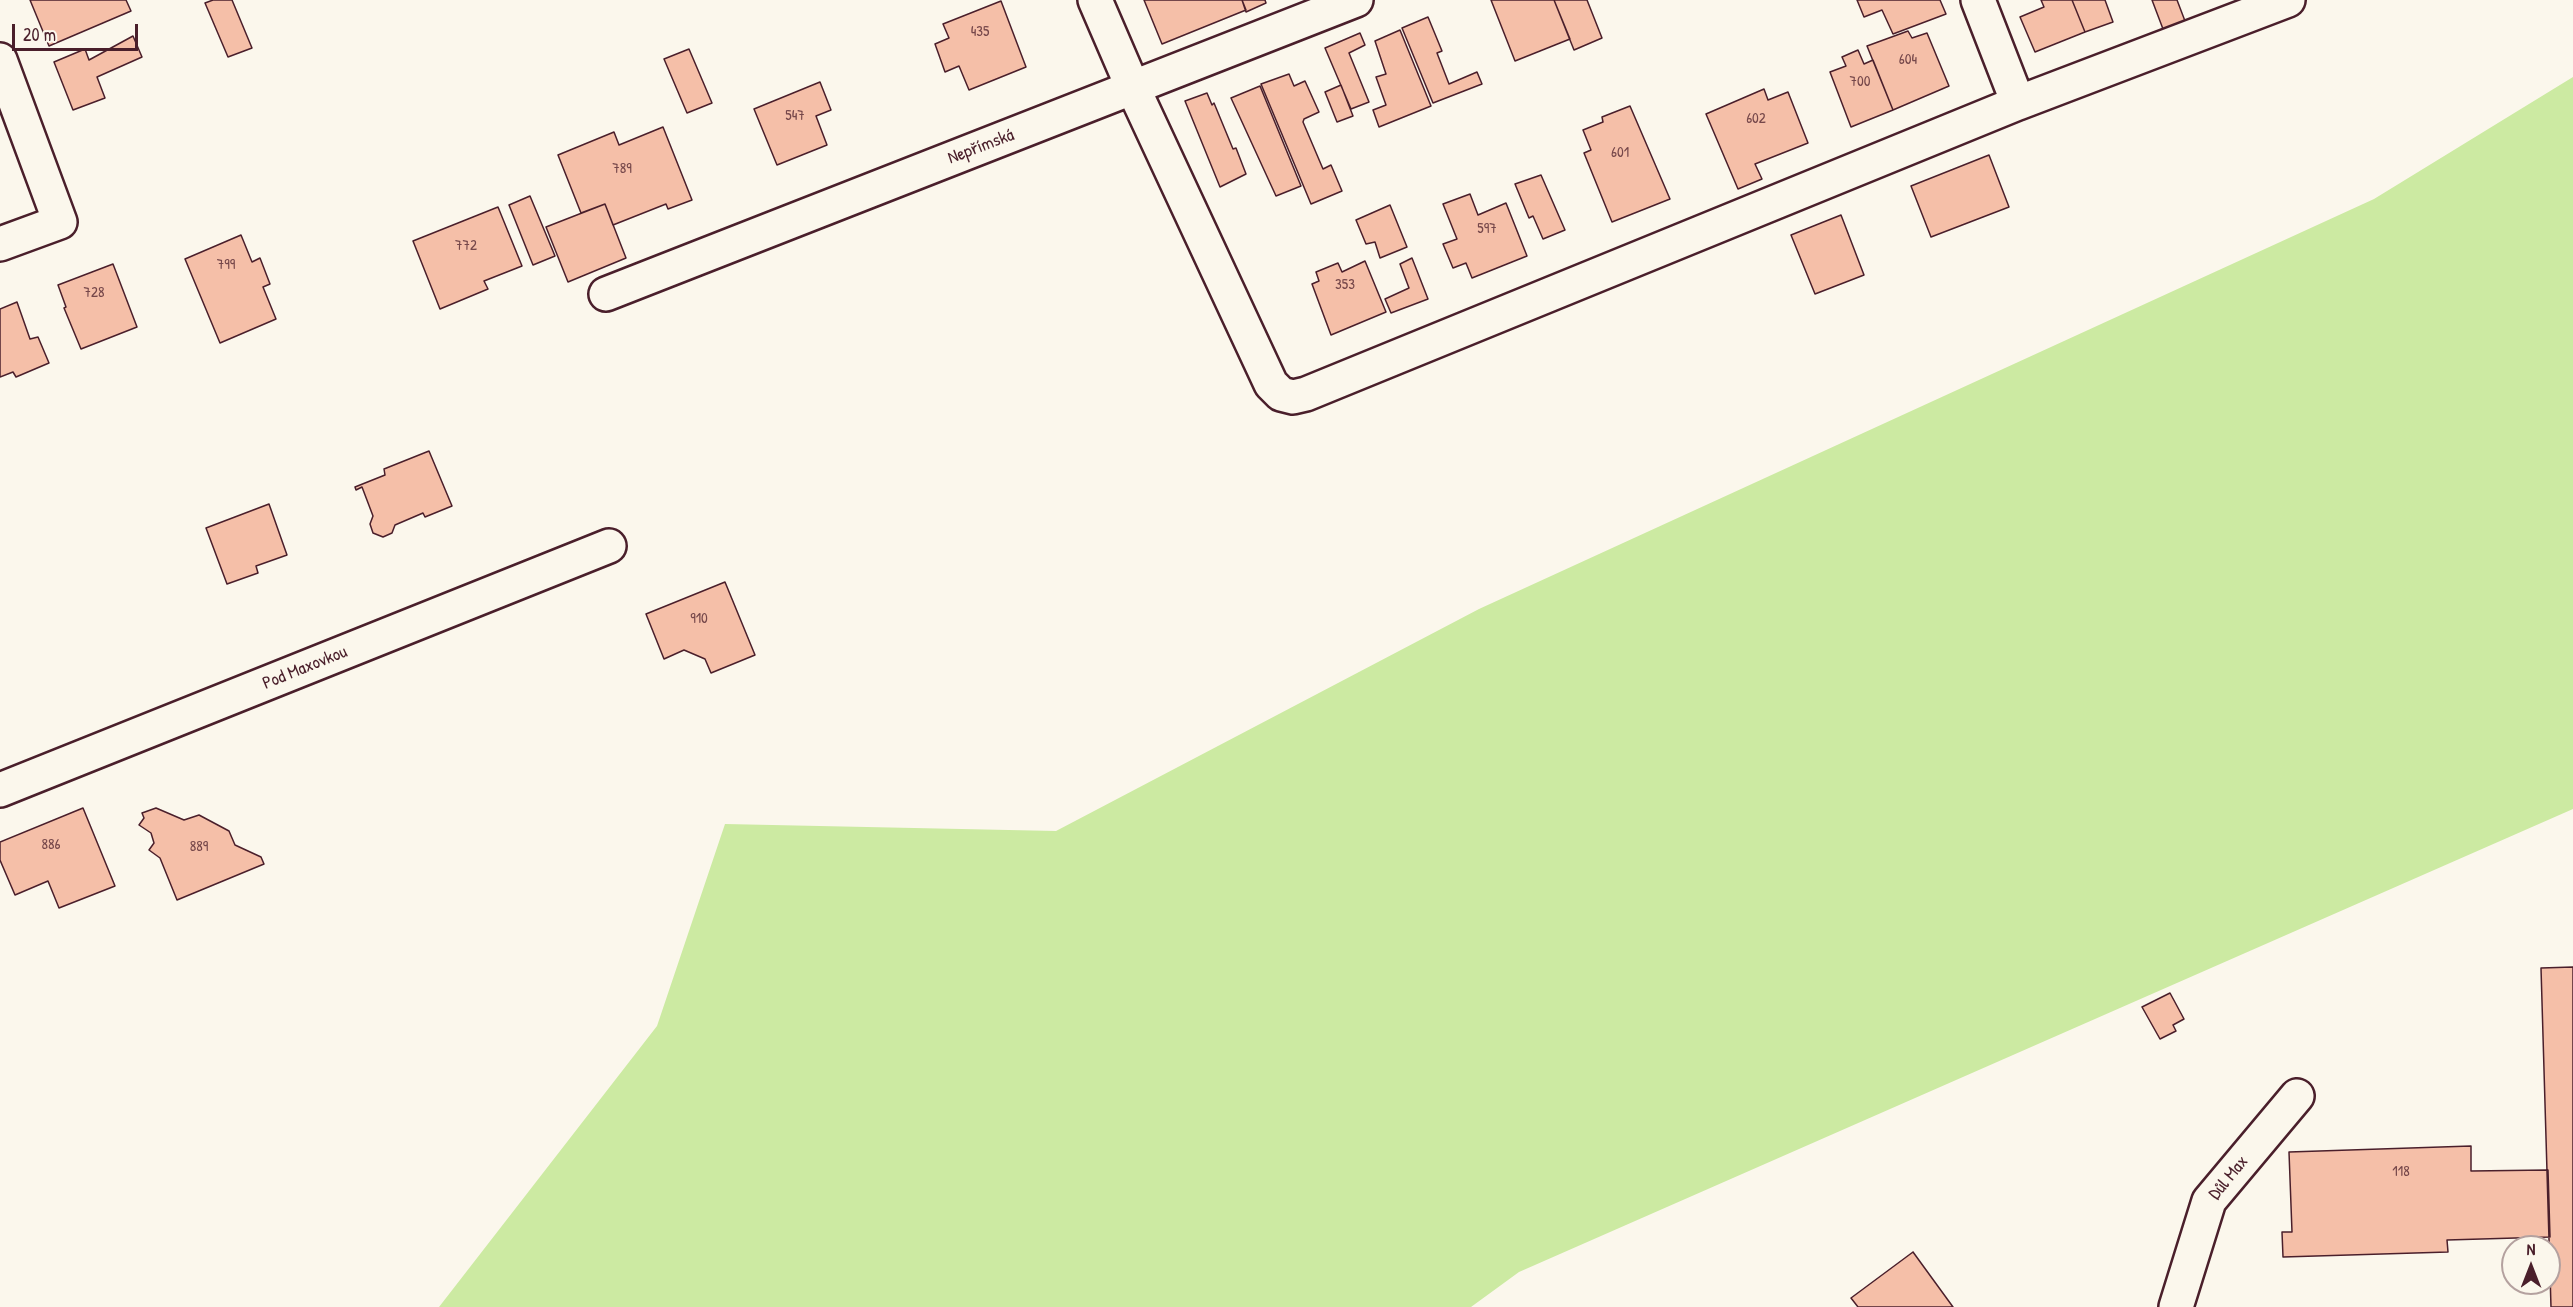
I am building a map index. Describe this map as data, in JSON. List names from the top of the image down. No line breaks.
{"streets":{"street":["Nepřímská","Pod Maxovkou","Důl Max"]},"house_numbers":["435","604","700","547","602","601","789","597","772","799","353","728","910","886","889","118"],"scale_bar":"20 m","north":"top"}
